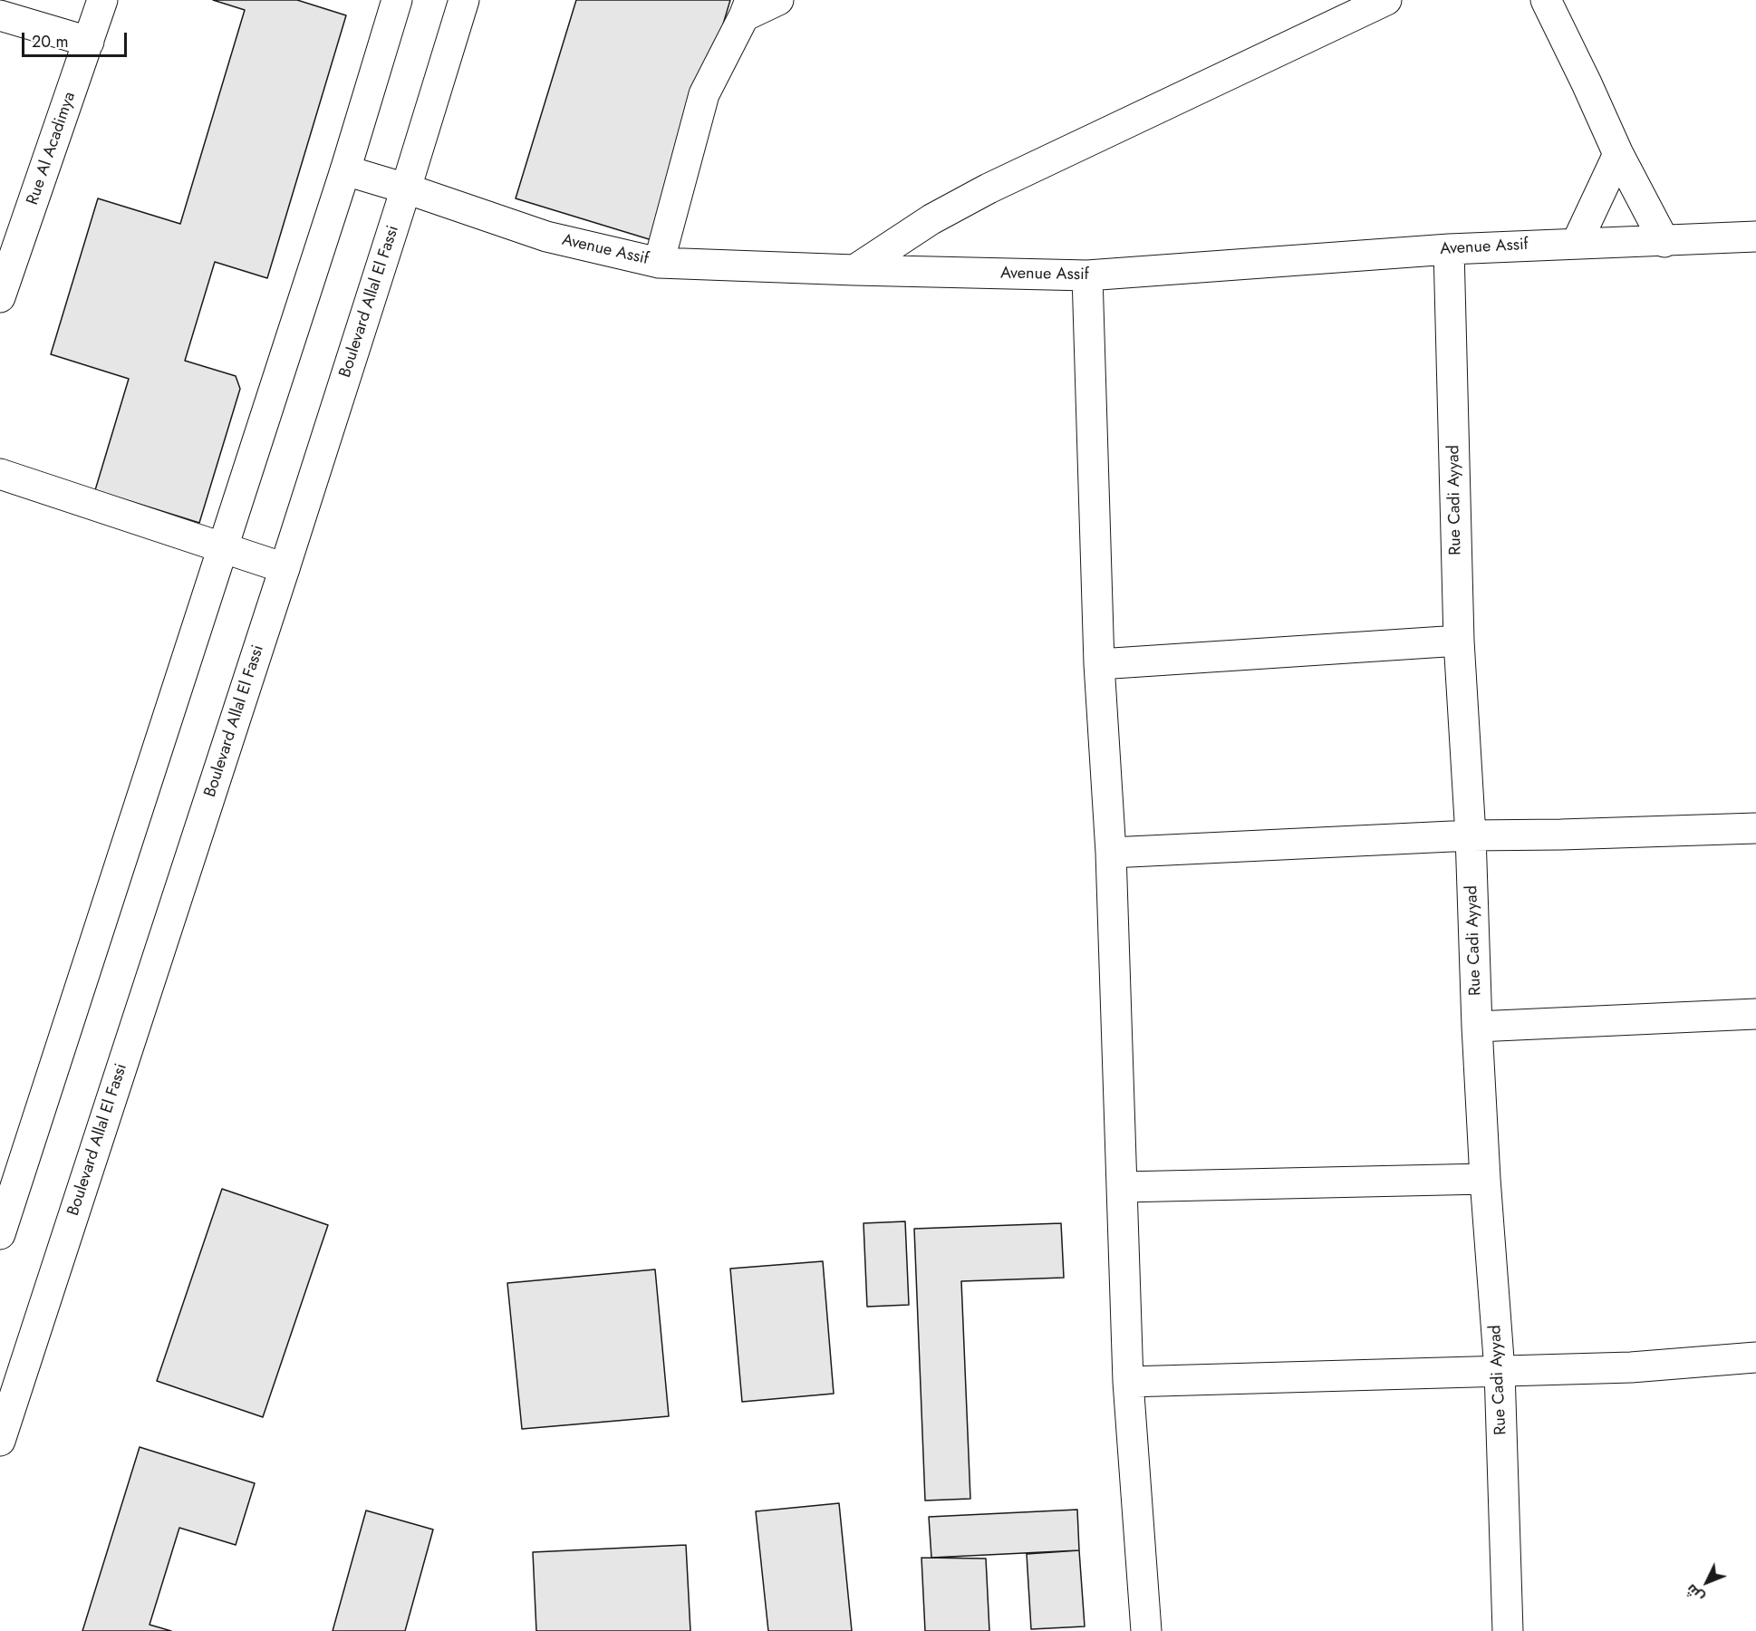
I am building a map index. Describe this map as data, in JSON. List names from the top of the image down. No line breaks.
{"streets":{"street":["Rue Al Acadimya","Avenue Assif","Boulevard Allal El Fassi","Rue Cadi Ayyad"]},"crossings":[["Avenue Assif","Boulevard Allal El Fassi"],["Avenue Assif","Rue Cadi Ayyad"]],"scale_bar":"20 m","north":"bottom left"}
